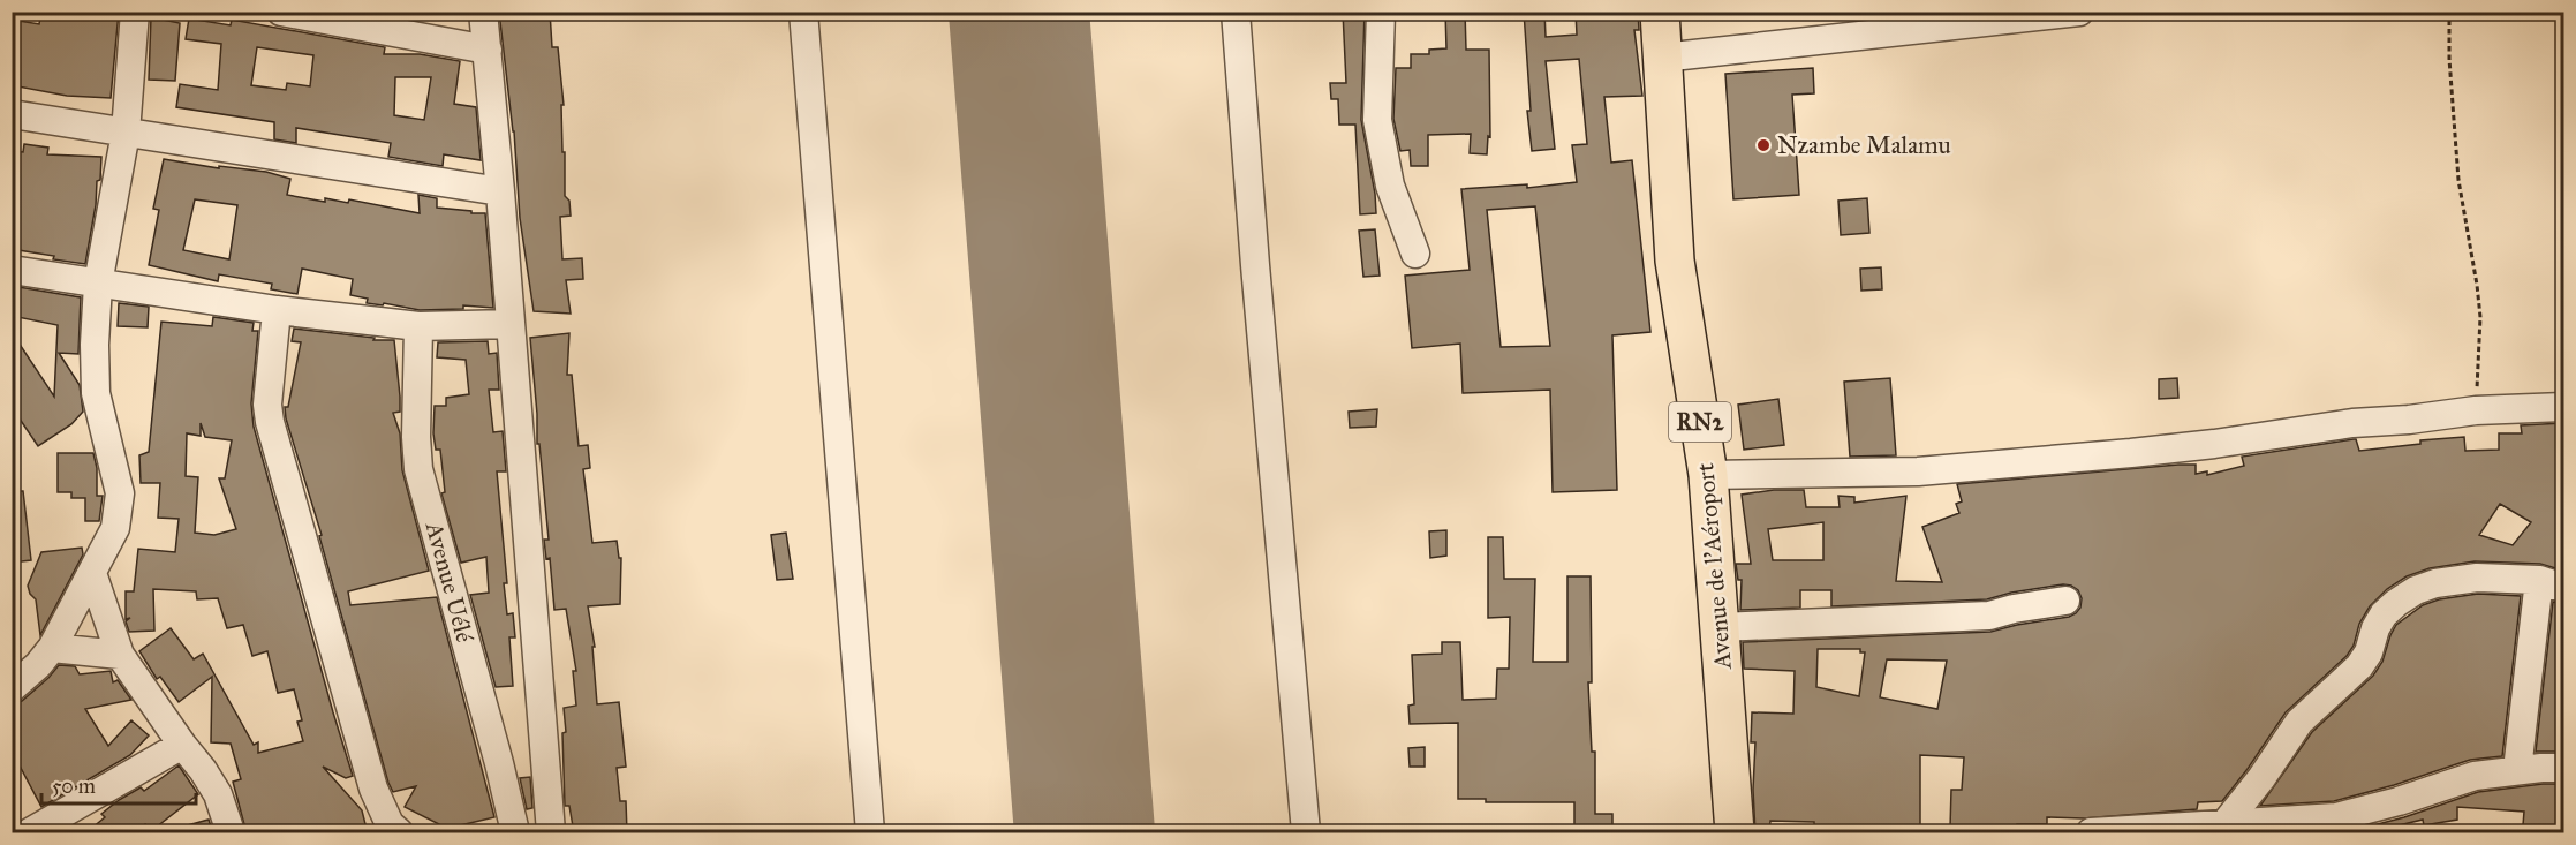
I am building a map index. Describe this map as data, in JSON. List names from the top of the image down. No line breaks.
{"streets":{"highway":["RN2","Avenue de l'Aéroport"],"street":["Avenue Uélé"]},"places":["Nzambe Malamu"],"scale_bar":"50 m"}
